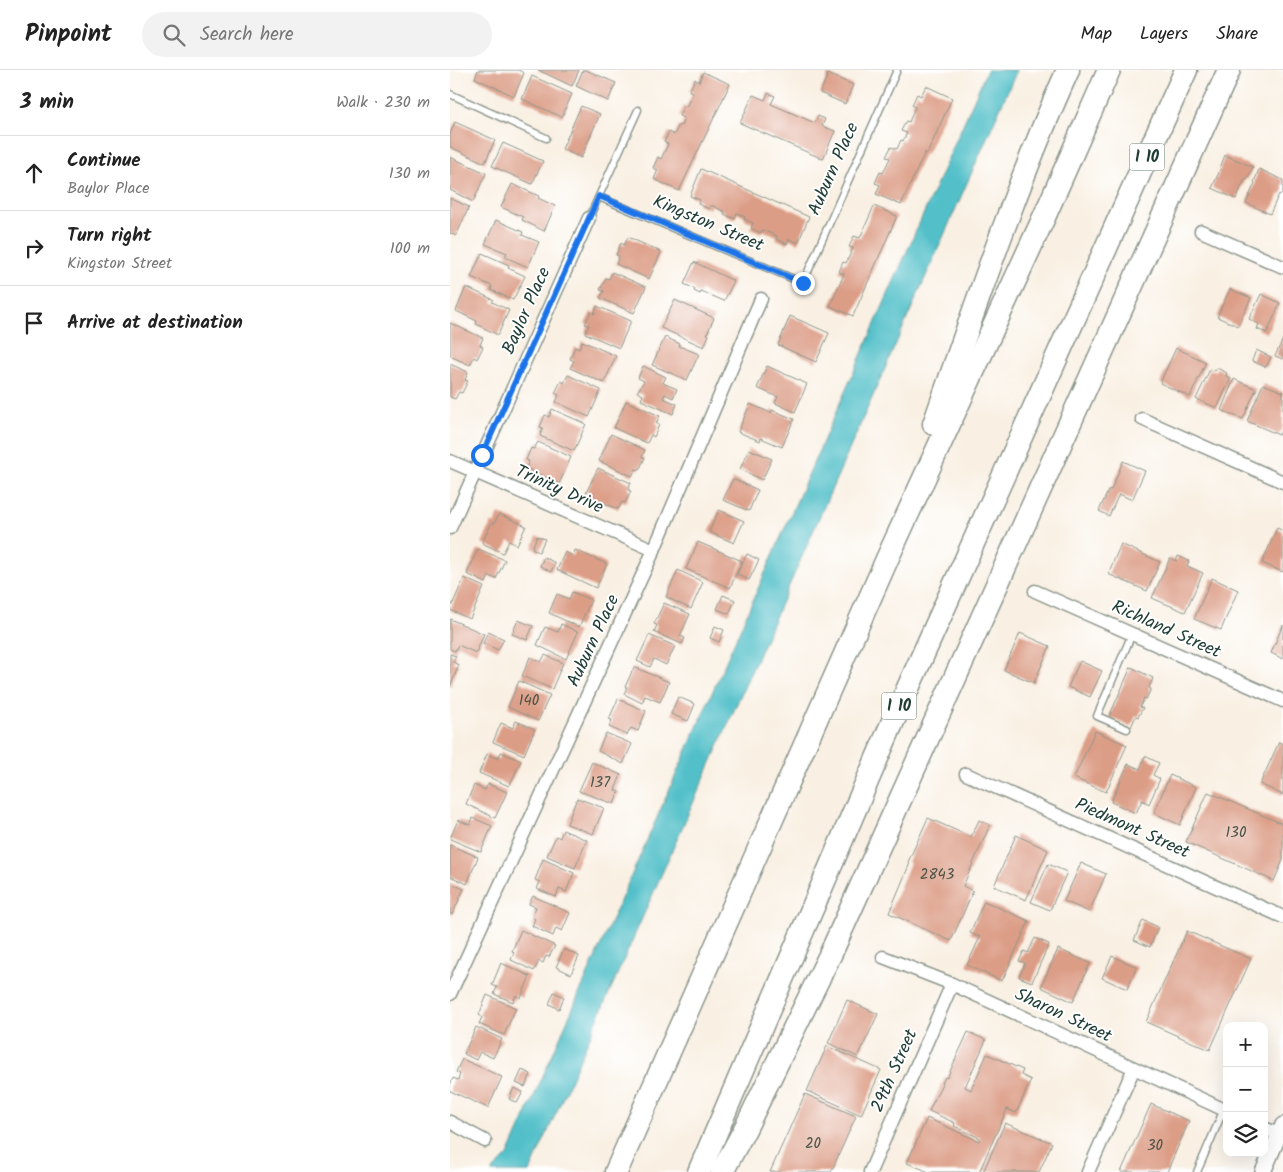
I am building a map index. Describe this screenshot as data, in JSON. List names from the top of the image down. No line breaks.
{"streets":{"highway":["I 10"],"street":["Auburn Place","Baylor Place","Trinity Drive","Richland Street","Piedmont Street","Sharon Street","29th Street"],"lane":["Kingston Street"]},"crossings":[["Auburn Place","Kingston Street"],["Auburn Place","Trinity Drive"],["Kingston Street","Baylor Place"],["Baylor Place","Trinity Drive"],["Sharon Street","29th Street"]],"house_numbers":["140","137","130","2843","20","30"],"page":{"header":"Pinpoint","search":"Search here","nav":["Map","Layers","Share"],"heading":["3 min","Walk · 230 m"],"list":[["Continue","Baylor Place","130 m"],["Turn right","Kingston Street","100 m"],"Arrive at destination"],"map_buttons":["+","−"]}}
